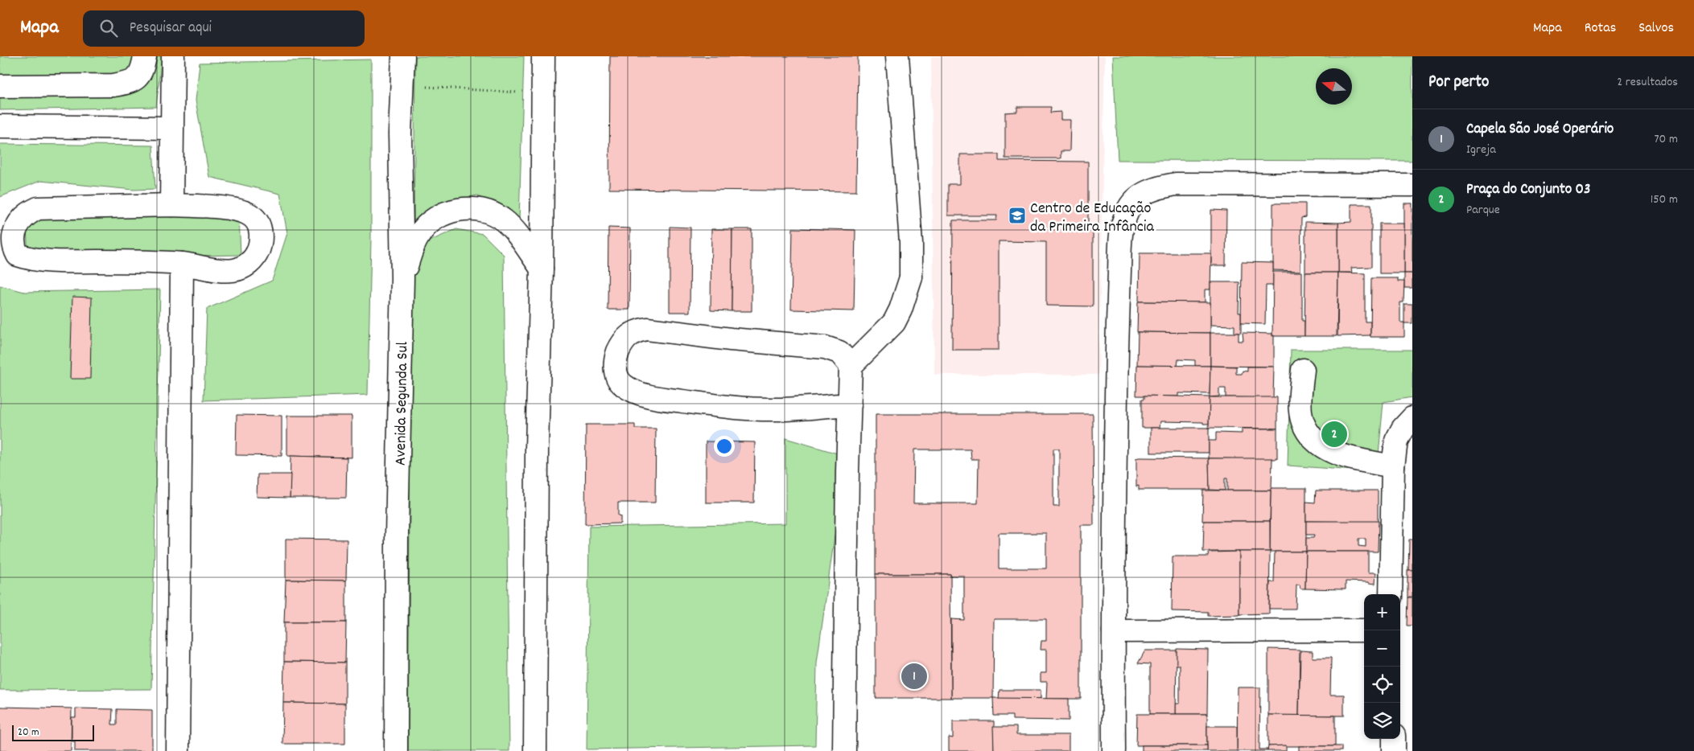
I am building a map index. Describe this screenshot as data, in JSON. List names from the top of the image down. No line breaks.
{"streets":{"street":["Avenida Segunda Sul"]},"places":{"school or university":["Centro de Educação da Primeira Infância"]},"scale_bar":"20 m","north":"left","page":{"header":"Mapa","search":"Pesquisar aqui","nav":["Mapa","Rotas","Salvos"],"heading":["Por perto","2 resultados"],"list":[{"mark":"1","name":"Capela São José Operário","note":"Igreja","value":"70 m"},{"mark":"2","name":"Praça do Conjunto 03","note":"Parque","value":"150 m"}],"pins":["2","1"],"map_buttons":["+","−"],"scale":"20 m"}}
